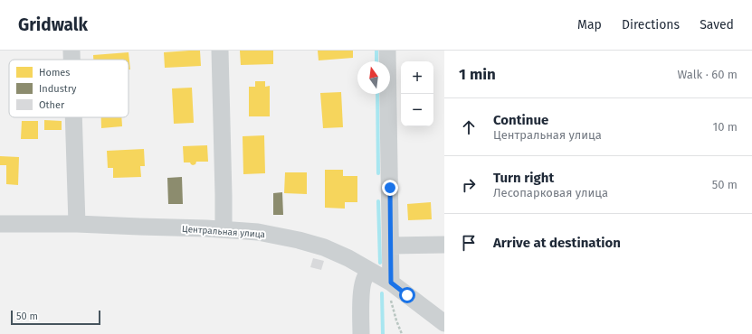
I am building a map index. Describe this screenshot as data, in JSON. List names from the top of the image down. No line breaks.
{"streets":{"street":["Центральная улица"]},"legend":["Homes","Industry","Other"],"scale_bar":"50 m","north":"top","page":{"header":"Gridwalk","nav":["Map","Directions","Saved"],"heading":["1 min","Walk · 60 m"],"map_buttons":["+","−"],"list":[["Continue","Центральная улица","10 m"],["Turn right","Лесопарковая улица","50 m"],"Arrive at destination"],"scale":"50 m"}}
